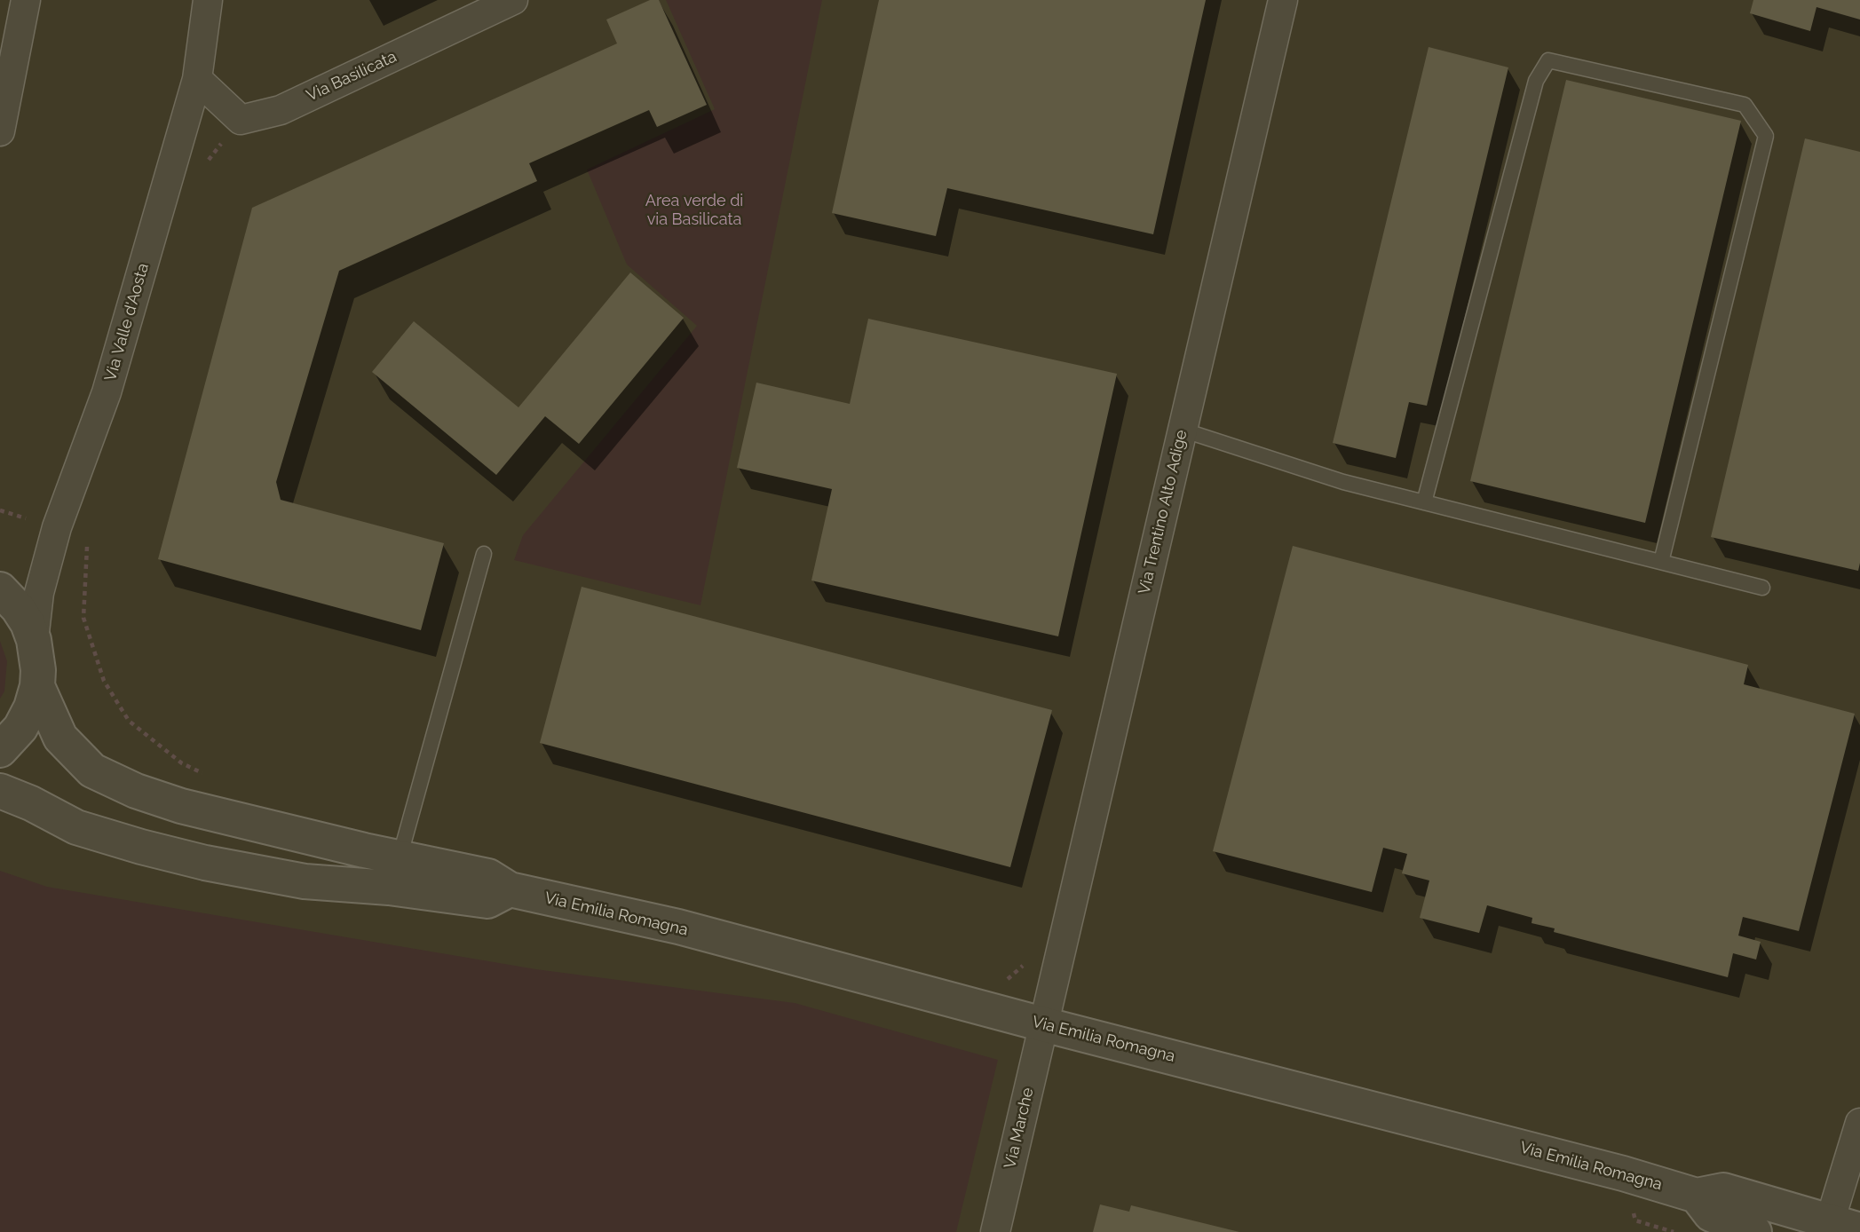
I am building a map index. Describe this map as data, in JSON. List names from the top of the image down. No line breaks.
{"streets":{"street":["Via Basilicata","Via Valle d'Aosta","Via Trentino Alto Adige","Via Emilia Romagna","Via Marche"]},"crossings":[["Via Basilicata","Via Valle d'Aosta"],["Via Valle d'Aosta","Via Emilia Romagna"],["Via Trentino Alto Adige","Via Emilia Romagna"],["Via Trentino Alto Adige","Via Marche"],["Via Emilia Romagna","Via Marche"]],"parks":["Area verde di via Basilicata"]}
